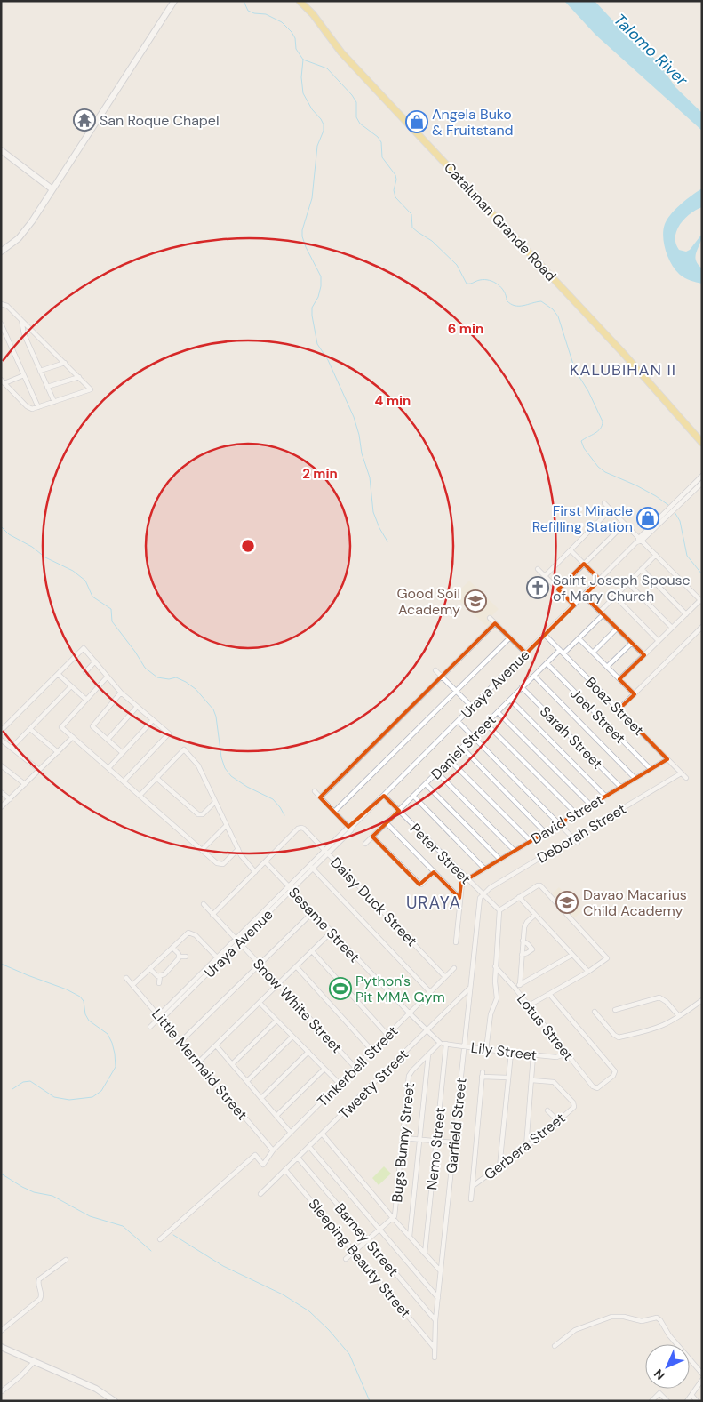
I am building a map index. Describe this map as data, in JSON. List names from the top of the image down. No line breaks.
{"streets":{"main road":["Catalunan Grande Road"],"street":["Uraya Avenue","Boaz Street","Joel Street","Sarah Street","Daniel Street","David Street","Deborah Street","Peter Street","Daisy Duck Street","Sesame Street","Snow White Street","Lotus Street","Lily Street","Little Mermaid Street","Tinkerbell Street","Tweety Street","Garfield Street","Bugs Bunny Street","Gerbera Street","Nemo Street","Barney Street","Sleeping Beauty Street"]},"crossings":[["Uraya Avenue","Boaz Street"],["Uraya Avenue","Peter Street"],["Uraya Avenue","Daisy Duck Street"],["Uraya Avenue","Sesame Street"],["Uraya Avenue","Snow White Street"],["Uraya Avenue","Little Mermaid Street"],["Boaz Street","Daniel Street"],["Boaz Street","David Street"],["Boaz Street","Deborah Street"],["Joel Street","Daniel Street"],["Joel Street","David Street"],["Sarah Street","Daniel Street"],["Sarah Street","David Street"],["Daniel Street","Peter Street"],["David Street","Peter Street"],["Deborah Street","Peter Street"],["Deborah Street","Garfield Street"],["Peter Street","Garfield Street"],["Daisy Duck Street","Sesame Street"],["Daisy Duck Street","Tinkerbell Street"],["Sesame Street","Lily Street"],["Sesame Street","Tinkerbell Street"],["Sesame Street","Tweety Street"],["Sesame Street","Bugs Bunny Street"],["Snow White Street","Tinkerbell Street"],["Lotus Street","Lily Street"],["Lily Street","Garfield Street"],["Lily Street","Bugs Bunny Street"],["Lily Street","Nemo Street"],["Little Mermaid Street","Tinkerbell Street"],["Tweety Street","Garfield Street"],["Tweety Street","Barney Street"],["Tweety Street","Sleeping Beauty Street"],["Garfield Street","Barney Street"],["Garfield Street","Sleeping Beauty Street"],["Bugs Bunny Street","Barney Street"],["Bugs Bunny Street","Sleeping Beauty Street"]],"districts":["KALUBIHAN II","URAYA"],"water":["Talomo River"],"places":{"temple":["San Roque Chapel"],"shop":["Angela Buko & Fruitstand","First Miracle Refilling Station"],"church":["Saint Joseph Spouse of Mary Church"],"school or university":["Good Soil Academy","Davao Macarius Child Academy"],"sports":["Python's Pit MMA Gym"]},"north":"bottom left","rings":["6 min","4 min","2 min"]}
